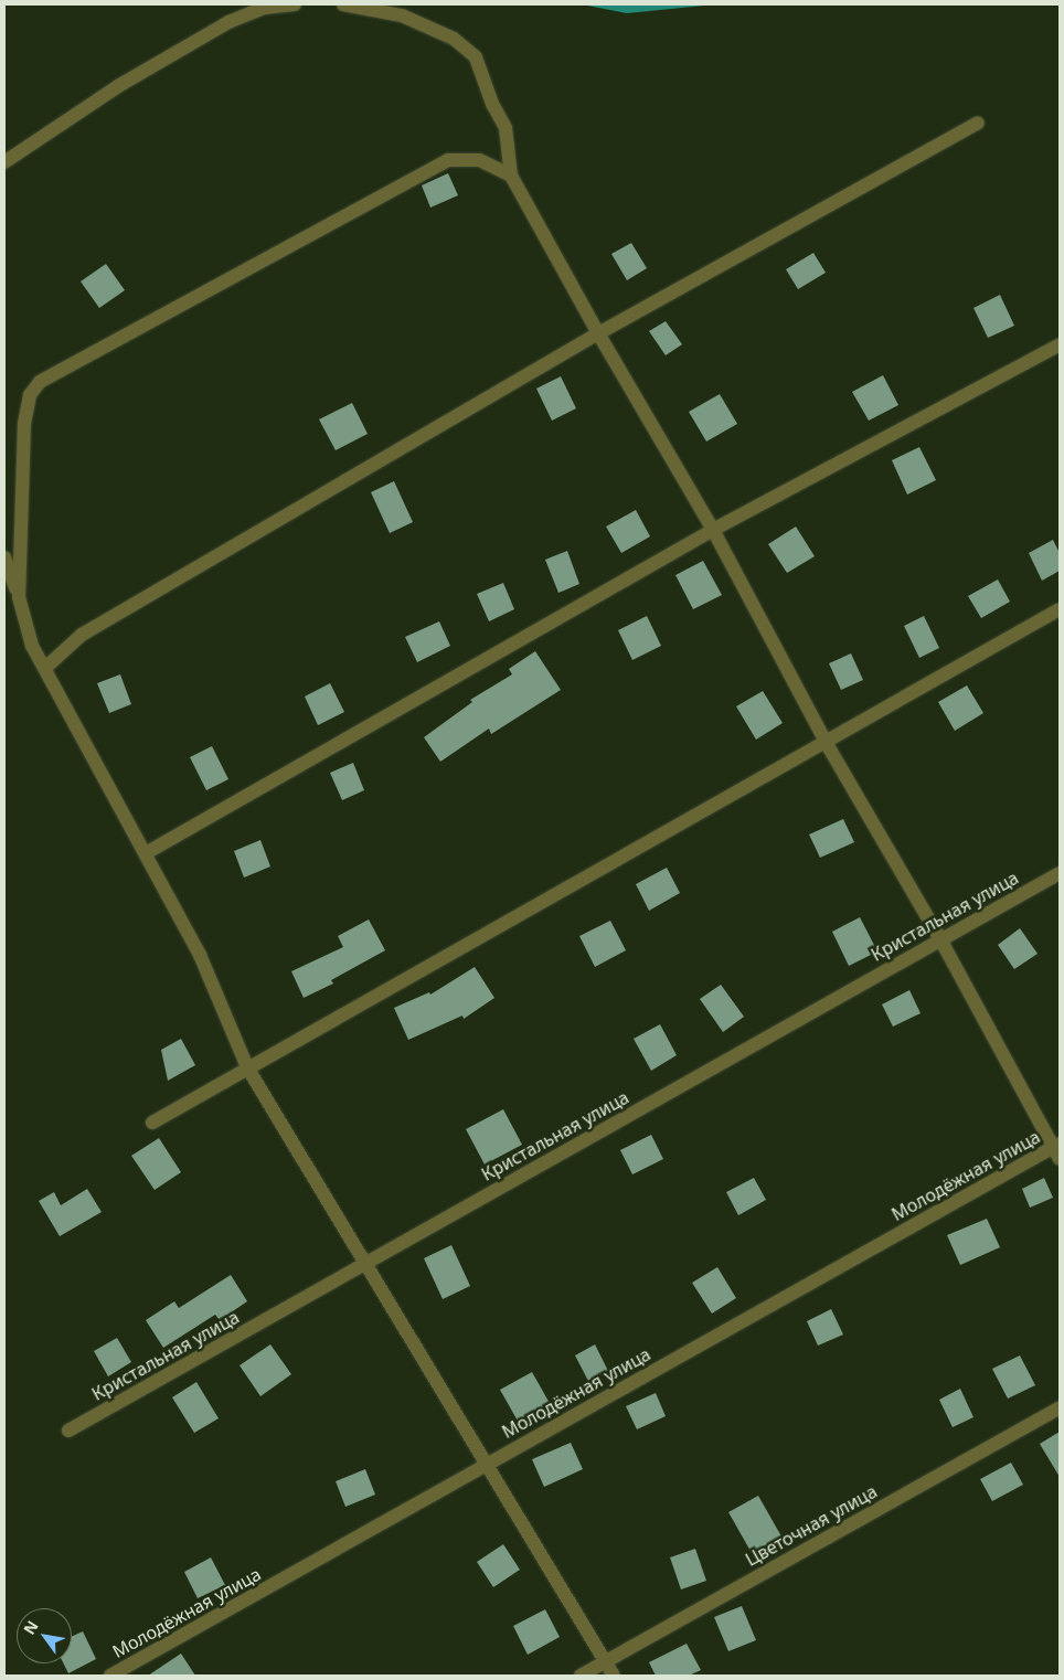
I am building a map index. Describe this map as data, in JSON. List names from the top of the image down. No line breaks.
{"streets":{"street":["Кристальная улица","Молодёжная улица","Цветочная улица"]},"north":"top left"}
